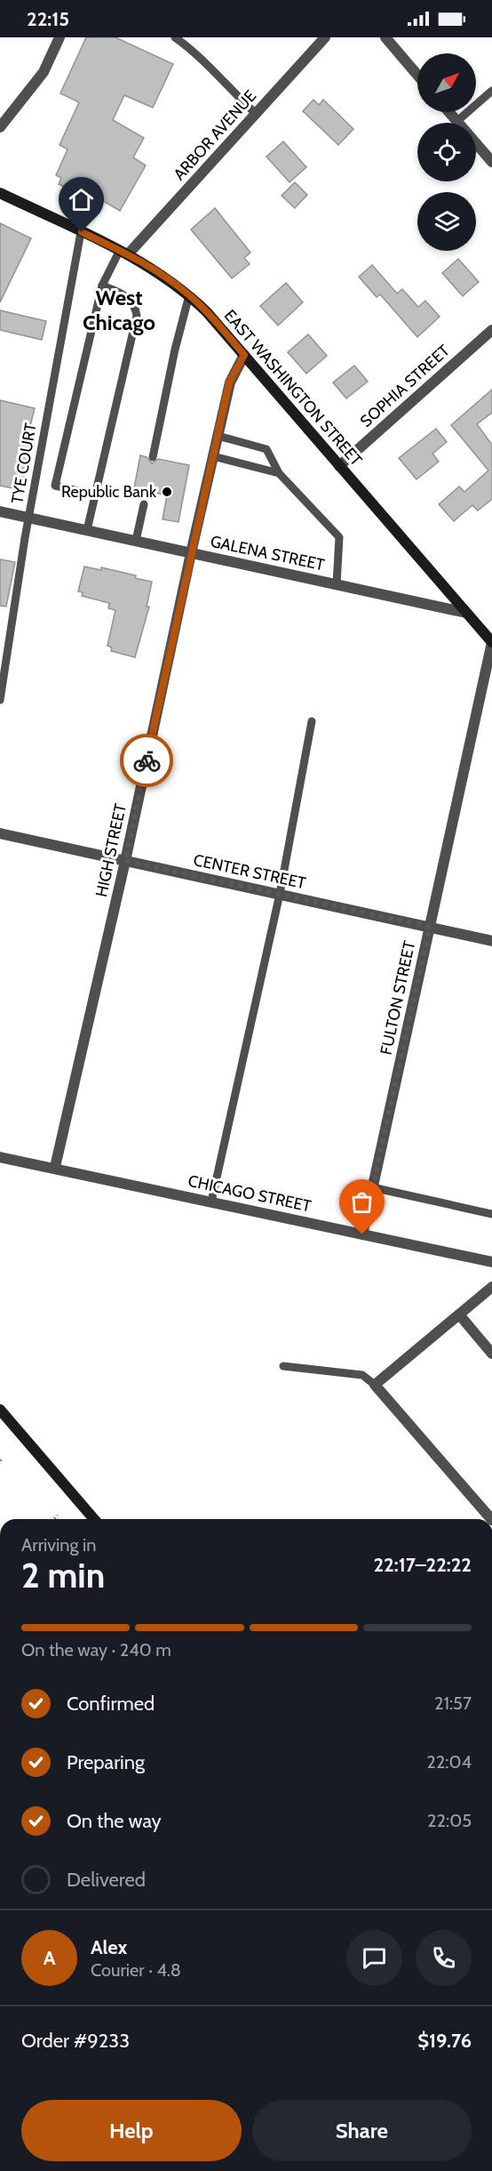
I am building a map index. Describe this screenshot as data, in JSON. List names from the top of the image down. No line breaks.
{"streets":{"main road":["EAST WASHINGTON STREET"],"street":["ARBOR AVENUE","SOPHIA STREET","GALENA STREET","HIGH STREET","CENTER STREET","FULTON STREET","CHICAGO STREET"],"lane":["TYE COURT"]},"crossings":[["ARBOR AVENUE","EAST WASHINGTON STREET"],["SOPHIA STREET","EAST WASHINGTON STREET"],["EAST WASHINGTON STREET","TYE COURT"],["EAST WASHINGTON STREET","GALENA STREET"],["EAST WASHINGTON STREET","HIGH STREET"],["EAST WASHINGTON STREET","FULTON STREET"],["TYE COURT","GALENA STREET"],["GALENA STREET","HIGH STREET"],["HIGH STREET","CENTER STREET"],["HIGH STREET","CHICAGO STREET"],["CENTER STREET","FULTON STREET"],["FULTON STREET","CHICAGO STREET"]],"districts":["West Chicago"],"places":["Republic Bank"],"north":"top right","page":{"status":"22:15","heading":["2 min","Arriving in","22:17–22:22"],"panel":["Alex","Courier · 4.8","Order #9233","$19.76"],"bar":"On the way · 240 m","list":[["Confirmed","21:57"],["Preparing","22:04"],["On the way","22:05"],"Delivered"],"round":"A","buttons":["Help","Share"]}}
